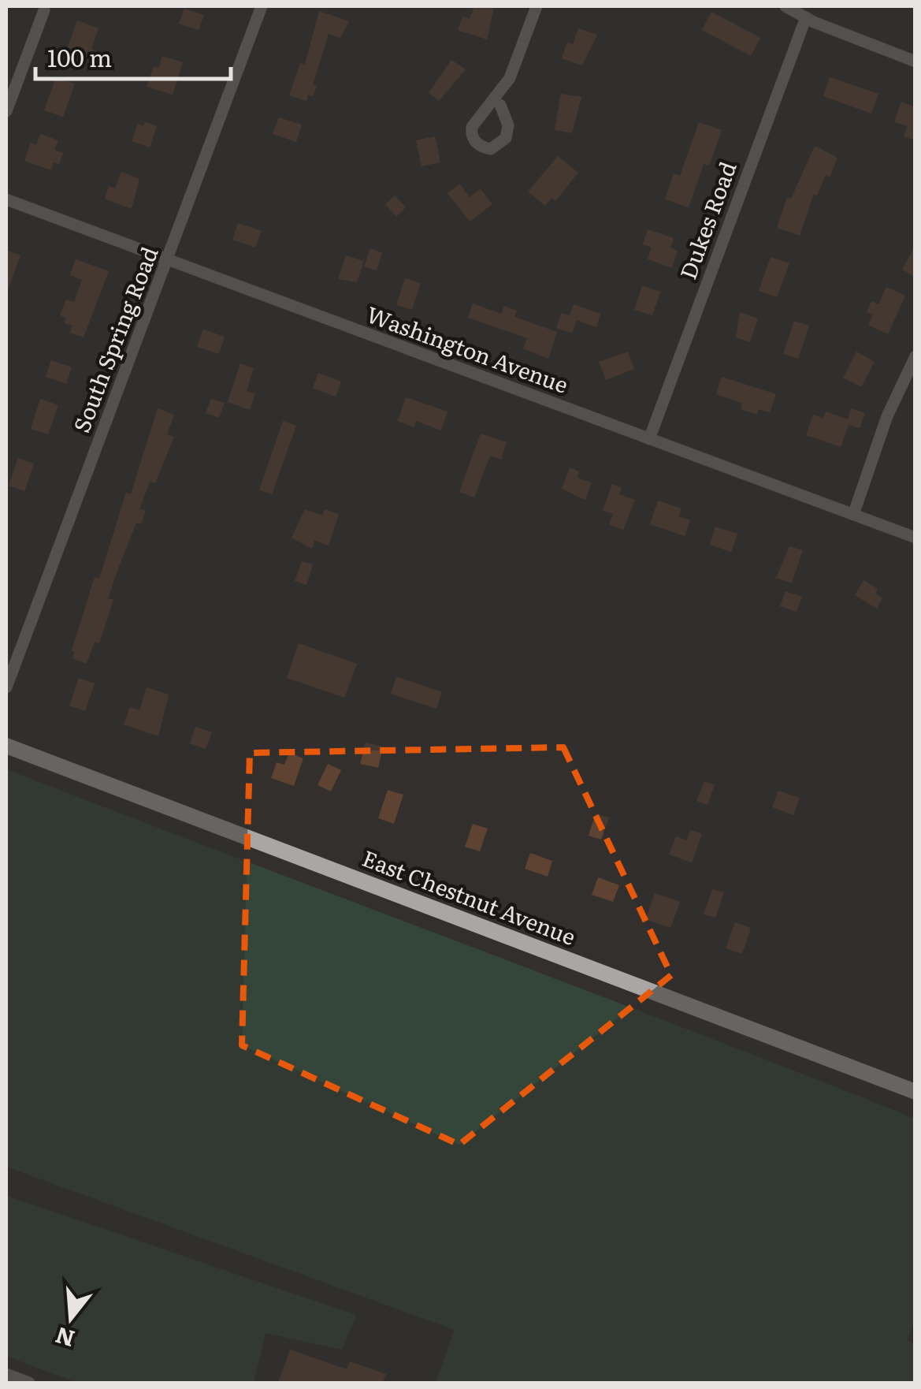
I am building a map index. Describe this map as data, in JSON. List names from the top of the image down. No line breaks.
{"streets":{"street":["Dukes Road","South Spring Road","Washington Avenue","East Chestnut Avenue"]},"crossings":[["Dukes Road","Washington Avenue"],["South Spring Road","Washington Avenue"]],"scale_bar":"100 m","north":"bottom"}
